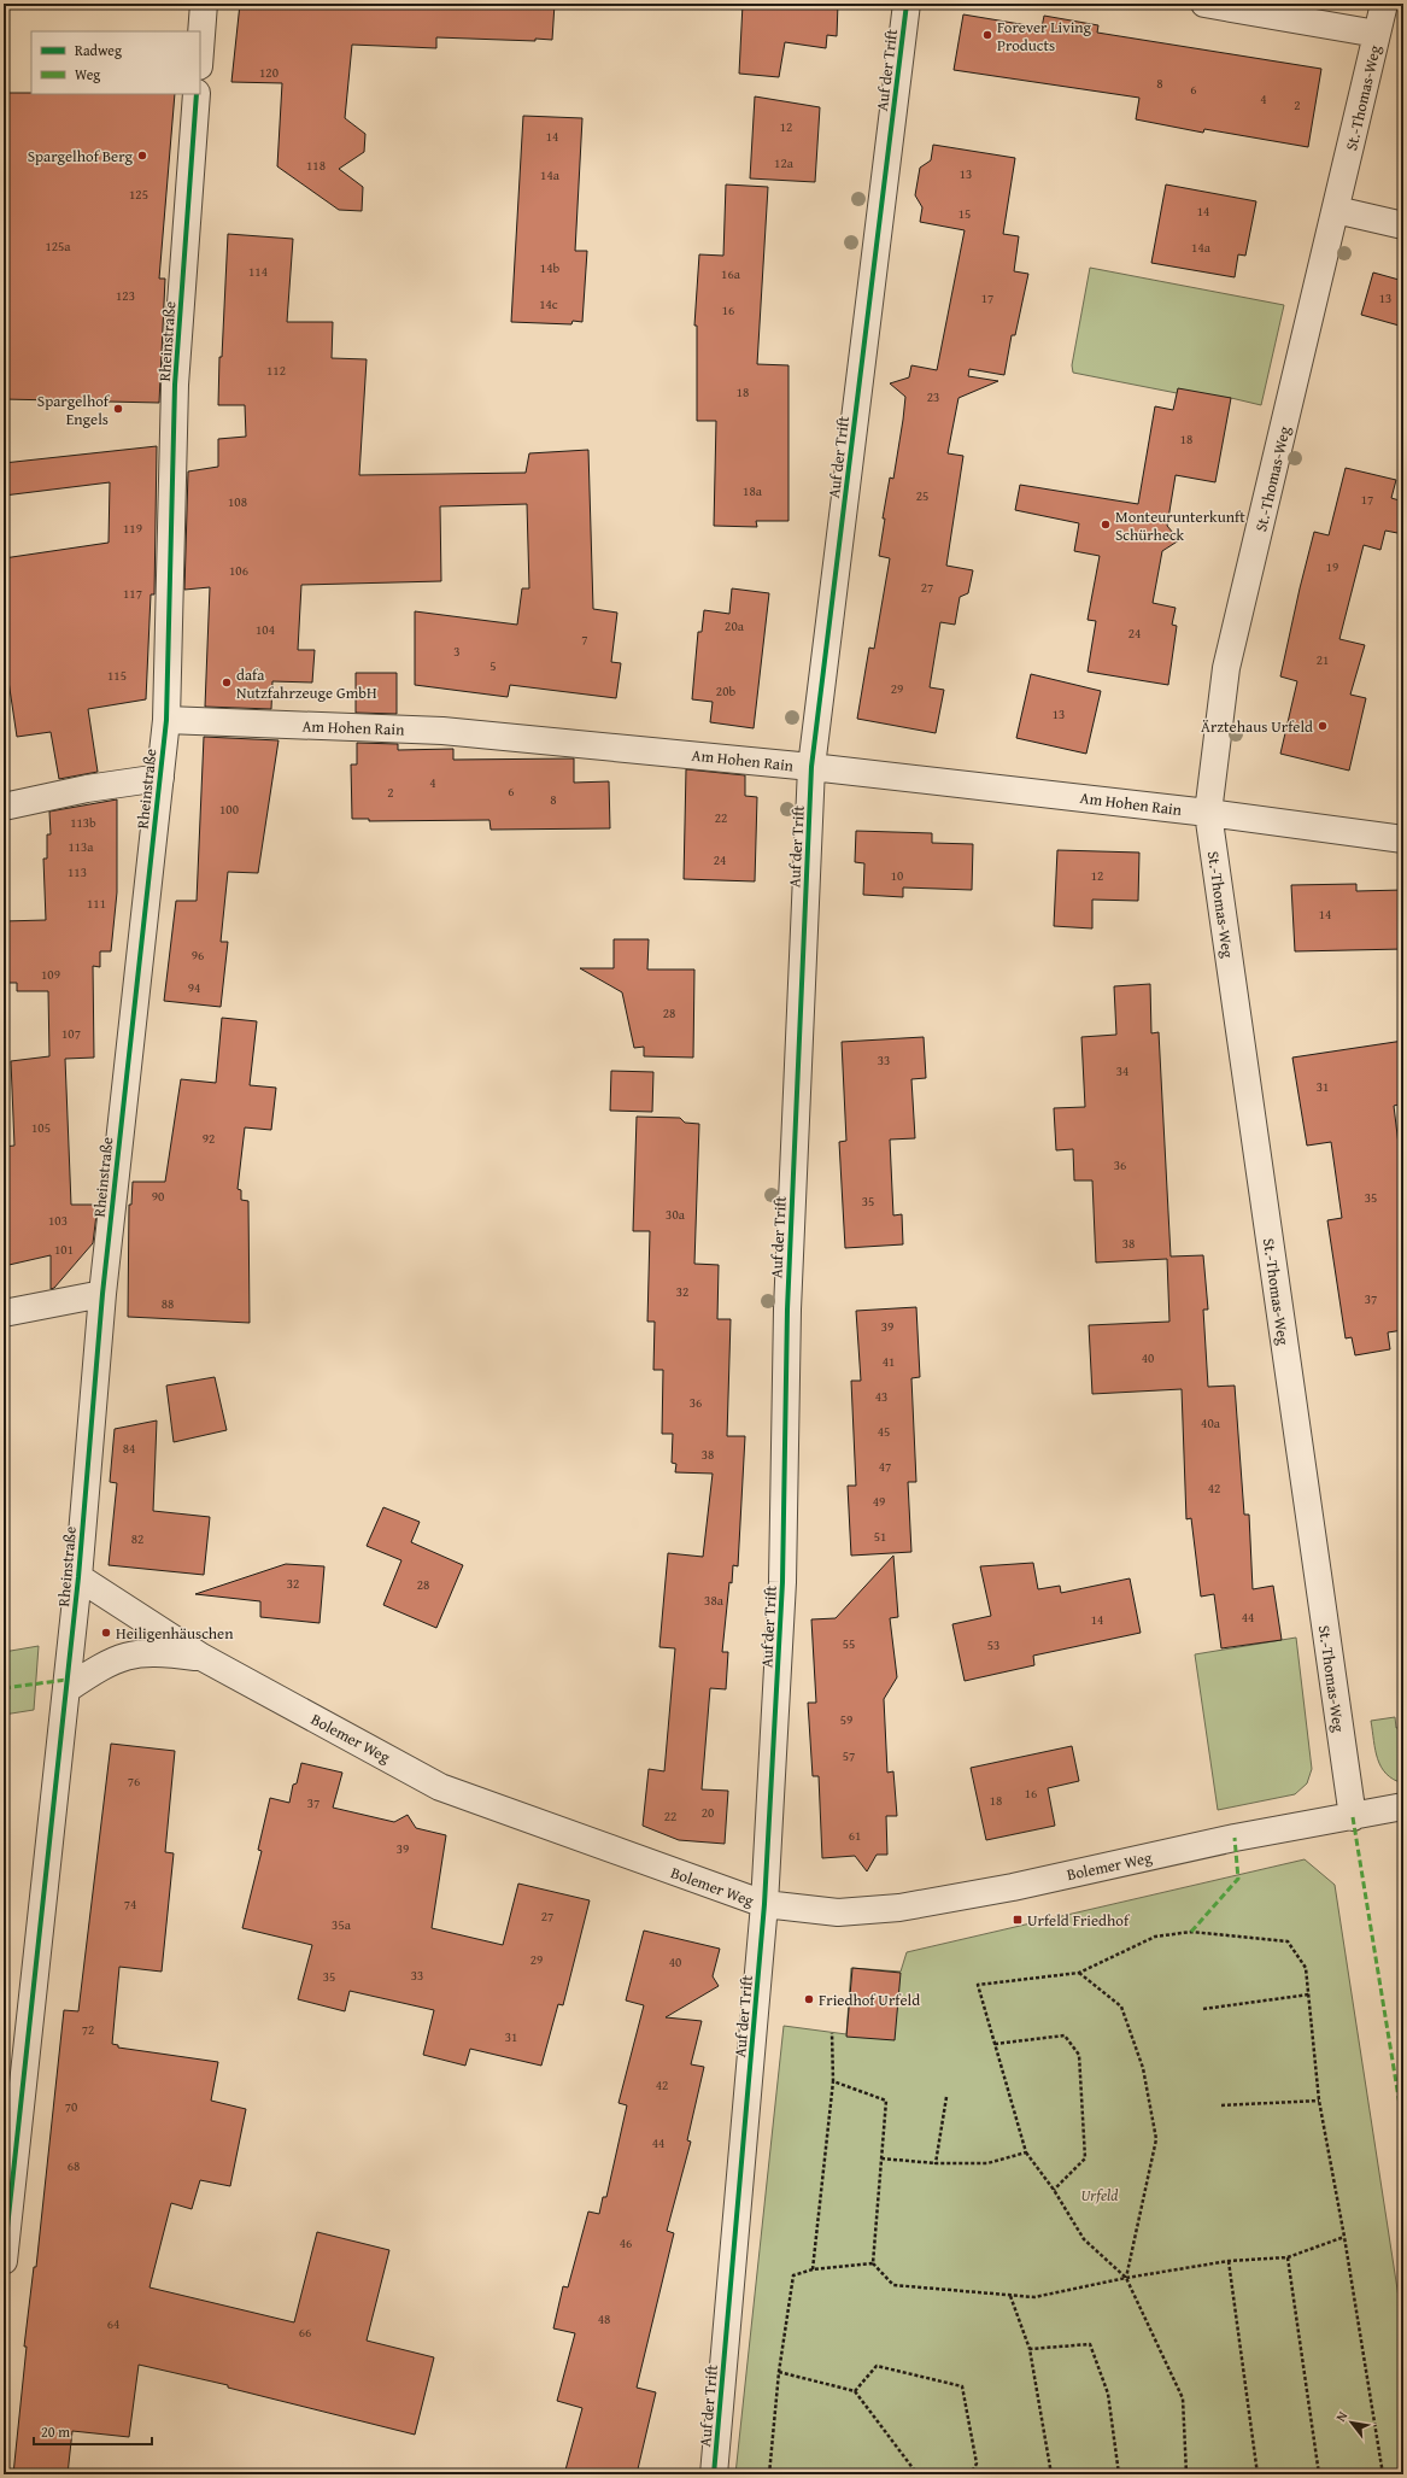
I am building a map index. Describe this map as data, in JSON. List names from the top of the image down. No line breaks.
{"streets":{"street":["Auf der Trift","St.-Thomas-Weg","Rheinstraße","Am Hohen Rain","Bolemer Weg"]},"crossings":[["Auf der Trift","Am Hohen Rain"],["Auf der Trift","Bolemer Weg"],["St.-Thomas-Weg","Am Hohen Rain"],["St.-Thomas-Weg","Bolemer Weg"],["Rheinstraße","Am Hohen Rain"],["Rheinstraße","Bolemer Weg"]],"parks":["Urfeld"],"places":{"other":["Forever Living Products","Spargelhof Berg","Spargelhof Engels","Monteurunterkunft Schürheck","dafa Nutzfahrzeuge GmbH","Ärztehaus Urfeld","Heiligenhäuschen","Friedhof Urfeld"],"transit":["Urfeld Friedhof"]},"house_numbers":["120","8","6","4","2","12","14","12a","118","13","14a","125","14","15","125a","14a","14b","114","16a","123","17","13","14c","16","112","18","23","18","18a","25","17","108","119","19","106","27","117","20a","104","24","7","3","21","5","115","29","20b","13","4","6","2","8","100","22","113b","113a","24","113","10","12","111","14","96","109","94","28","107","33","34","31","105","92","36","90","35","35","30a","103","38","101","32","37","88","39","40","41","43","36","40a","45","84","38","47","42","49","51","82","32","28","38a","44","14","55","53","59","57","76","16","18","37","20","22","61","39","74","27","35a","29","40","33","35","72","31","42","70","44","68","46","48","64","66"],"legend":["Radweg","Weg"],"scale_bar":"20 m","north":"top left"}
